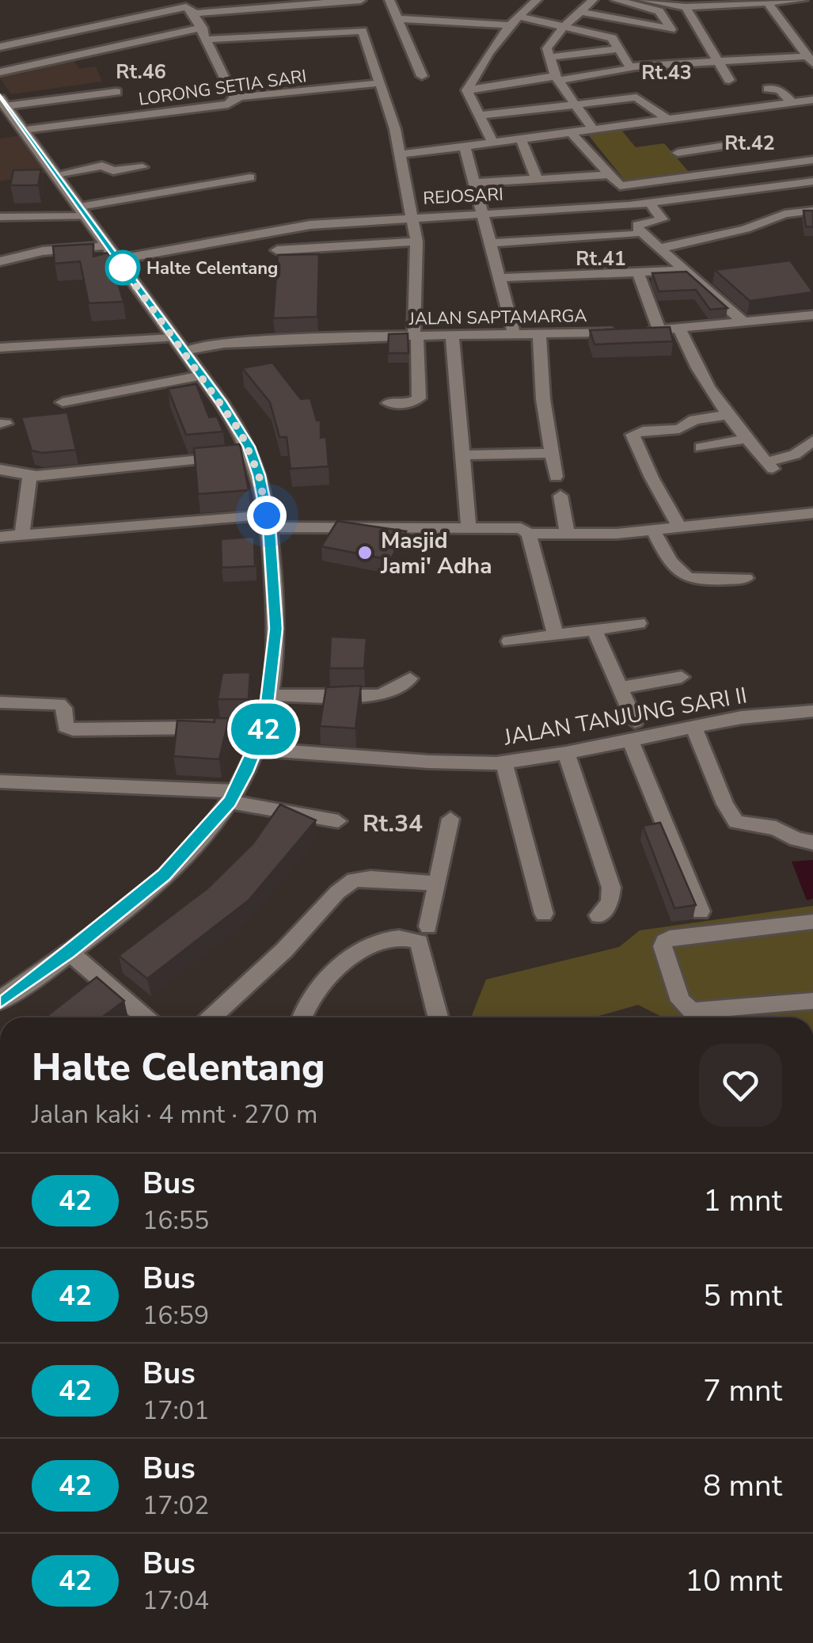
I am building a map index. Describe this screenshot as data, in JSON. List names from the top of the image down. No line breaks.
{"streets":{"street":["LORONG SETIA SARI","REJOSARI","JALAN SAPTAMARGA","JALAN TANJUNG SARI II"]},"districts":["Rt.46","Rt.43","Rt.42","Rt.41","Rt.34"],"places":["Halte Celentang","Masjid Jami' Adha"],"lines":["bus line 42"],"page":{"on_map":"42","heading":["Halte Celentang","Jalan kaki · 4 mnt · 270 m"],"list":[{"mark":"42","name":"Bus","note":"16:55","value":"1 mnt"},{"mark":"42","name":"Bus","note":"16:59","value":"5 mnt"},{"mark":"42","name":"Bus","note":"17:01","value":"7 mnt"},{"mark":"42","name":"Bus","note":"17:02","value":"8 mnt"},{"mark":"42","name":"Bus","note":"17:04","value":"10 mnt"}]}}
